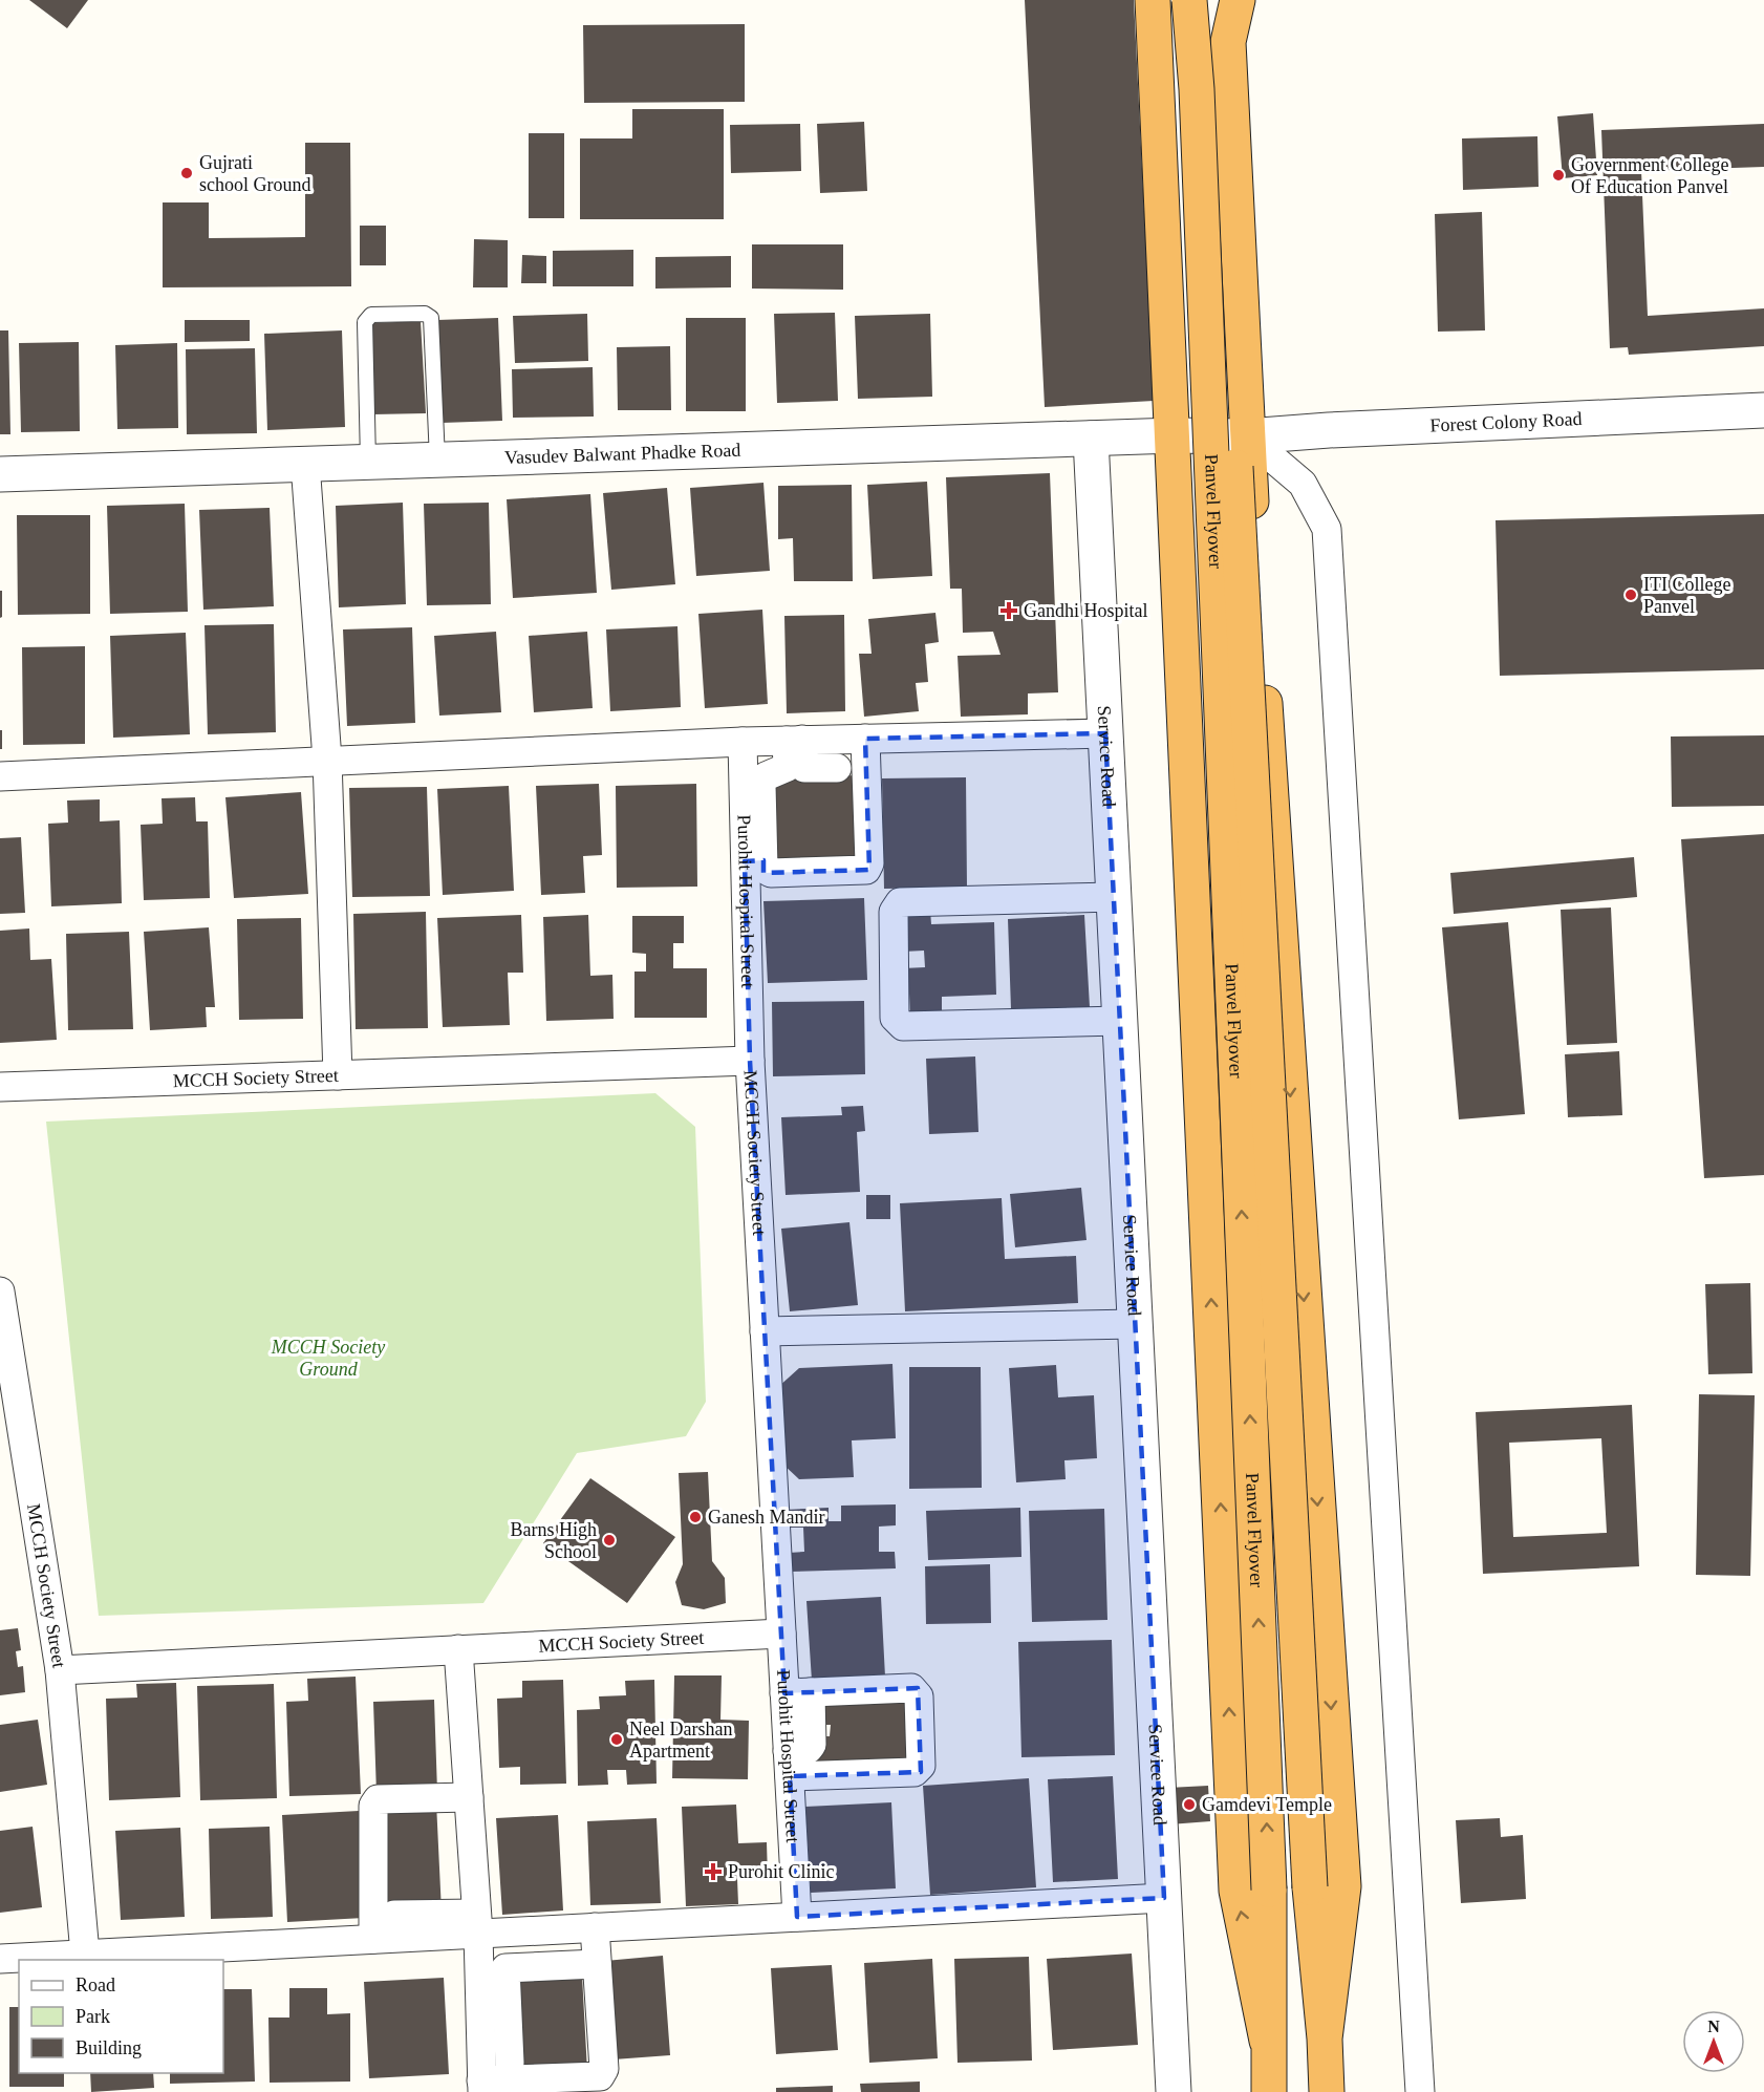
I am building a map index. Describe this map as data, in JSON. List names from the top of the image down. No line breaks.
{"streets":{"highway":["Panvel Flyover"],"street":["Forest Colony Road","Vasudev Balwant Phadke Road","Service Road","Purohit Hospital Street","MCCH Society Street"]},"crossings":[["Forest Colony Road","Vasudev Balwant Phadke Road"],["Vasudev Balwant Phadke Road","Service Road"],["Purohit Hospital Street","MCCH Society Street"]],"parks":["MCCH Society Ground"],"places":{"other":["Gujrati school Ground","Government College Of Education Panvel","ITI College Panvel","Ganesh Mandir","Barns High School","Neel Darshan Apartment","Gamdevi Temple"],"health":["Gandhi Hospital","Purohit Clinic"]},"legend":["Road","Park","Building"],"north":"top"}
